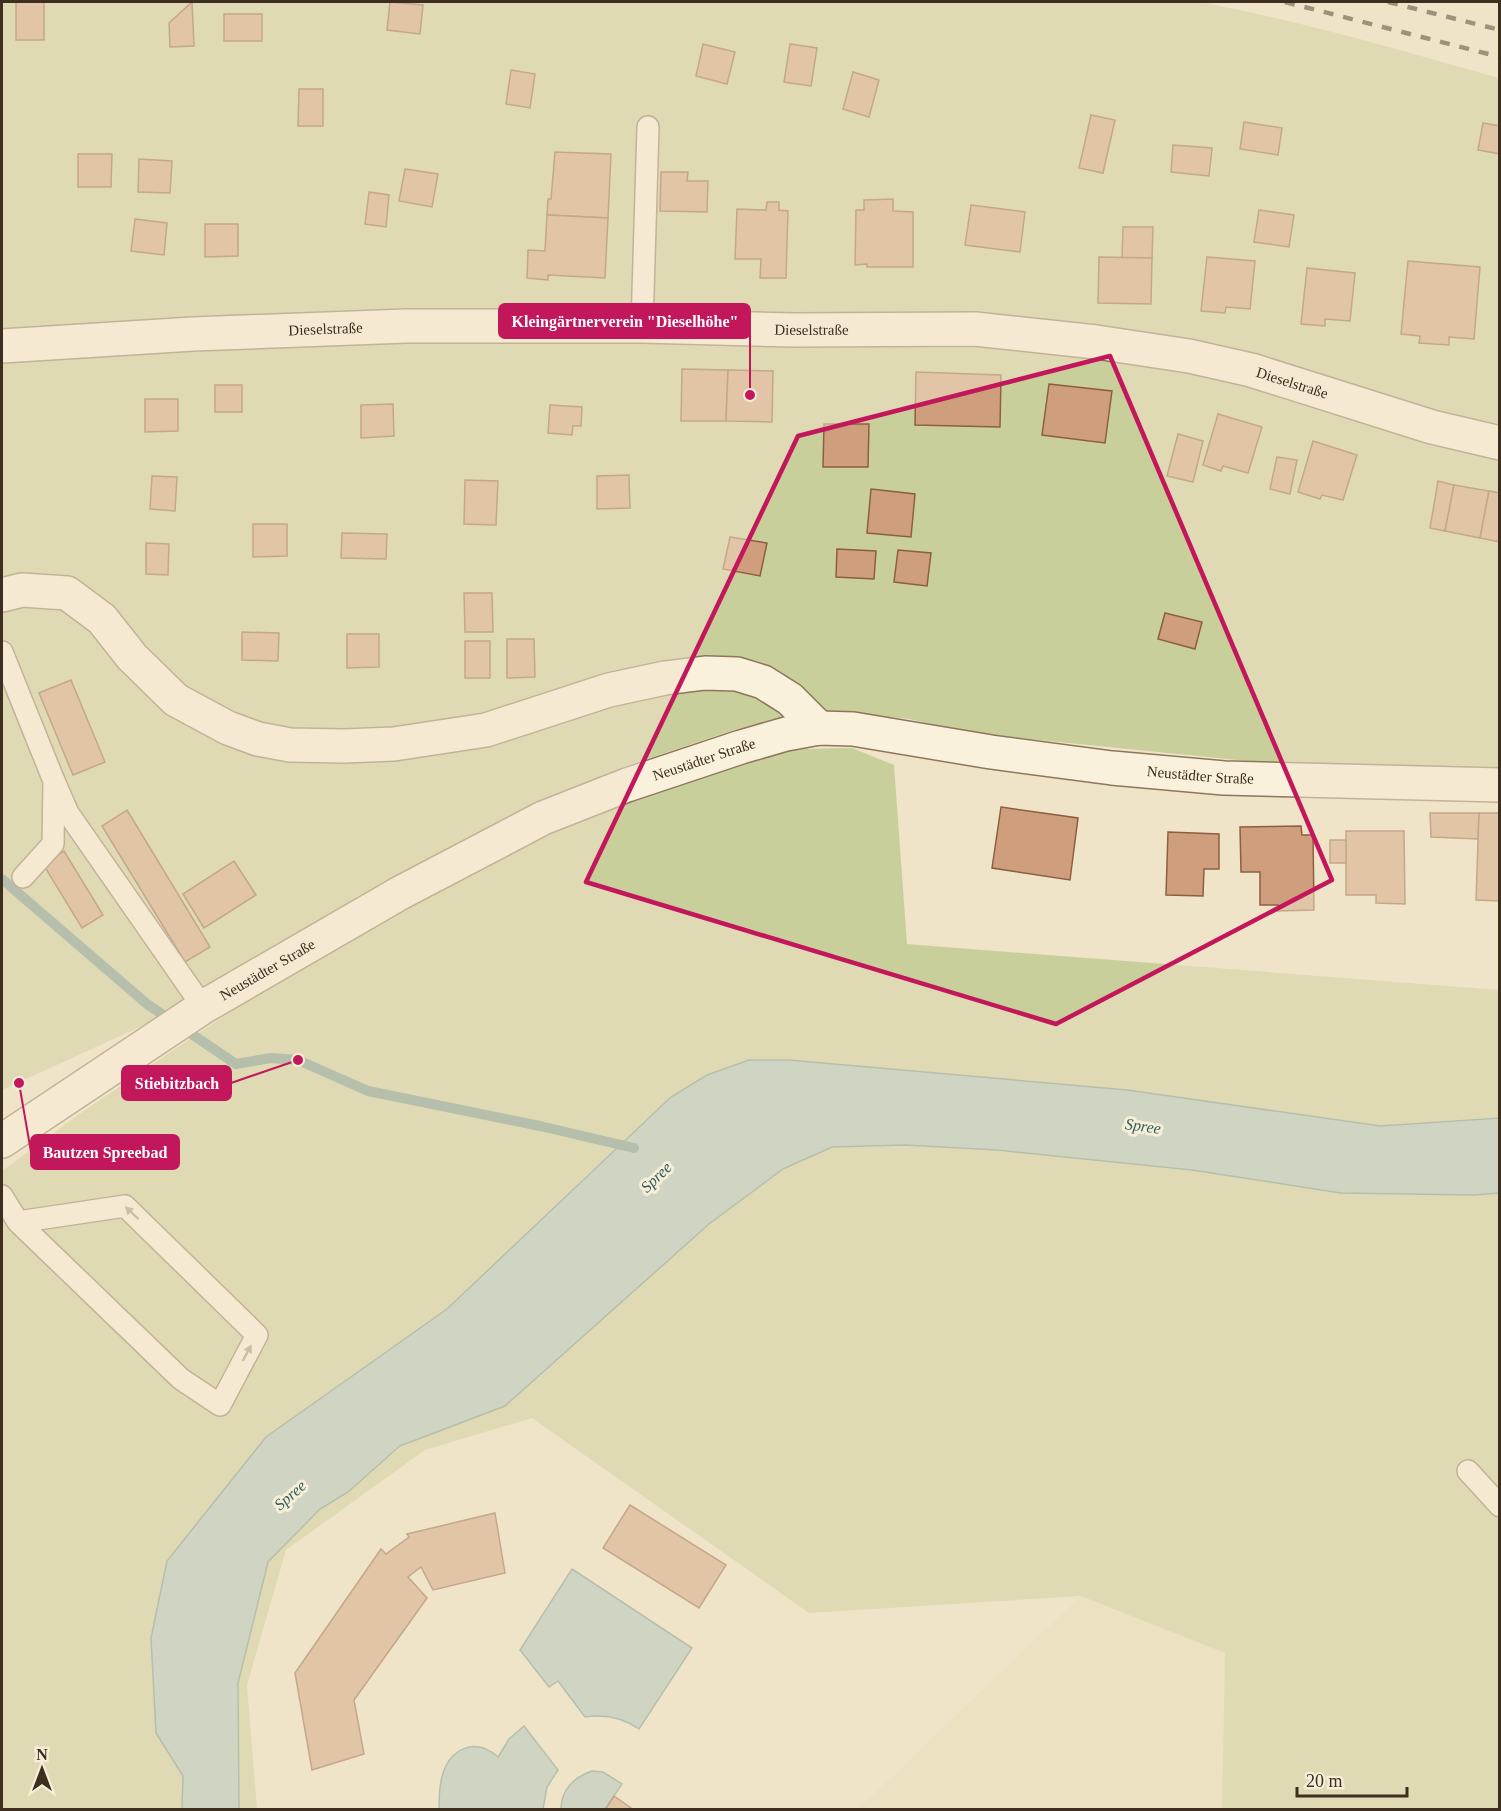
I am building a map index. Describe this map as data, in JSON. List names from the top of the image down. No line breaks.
{"streets":{"street":["Dieselstraße","Neustädter Straße"]},"water":["Spree"],"places":["Kleingärtnerverein \"Dieselhöhe\"","Stiebitzbach","Bautzen Spreebad"],"scale_bar":"20 m","north":"top"}
